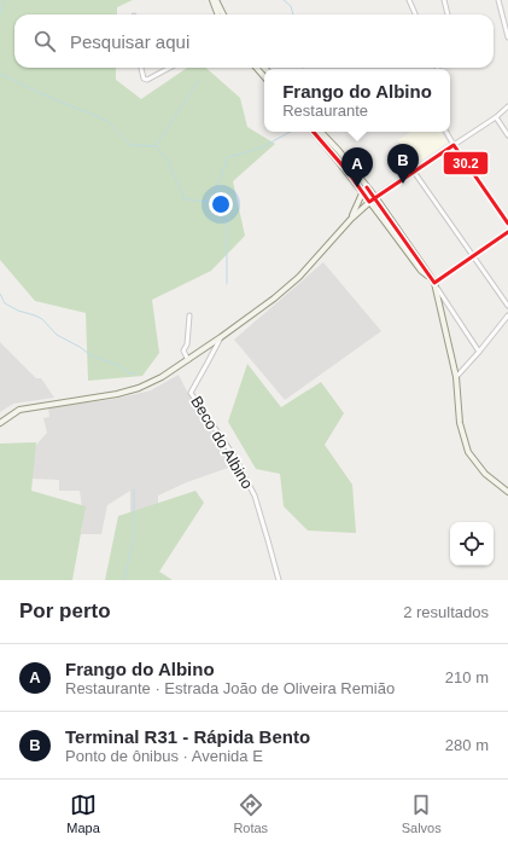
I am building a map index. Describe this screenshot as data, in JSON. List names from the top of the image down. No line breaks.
{"streets":{"street":["Beco do Albino"]},"lines":["transit line 30.2"],"page":{"search":"Pesquisar aqui","popup":["Frango do Albino","Restaurante"],"pins":["B","A"],"heading":["Por perto","2 resultados"],"list":[{"mark":"A","name":"Frango do Albino","note":"Restaurante · Estrada João de Oliveira Remião","value":"210 m"},{"mark":"B","name":"Terminal R31 - Rápida Bento","note":"Ponto de ônibus · Avenida E","value":"280 m"}],"nav":["Mapa","Rotas","Salvos"]}}
